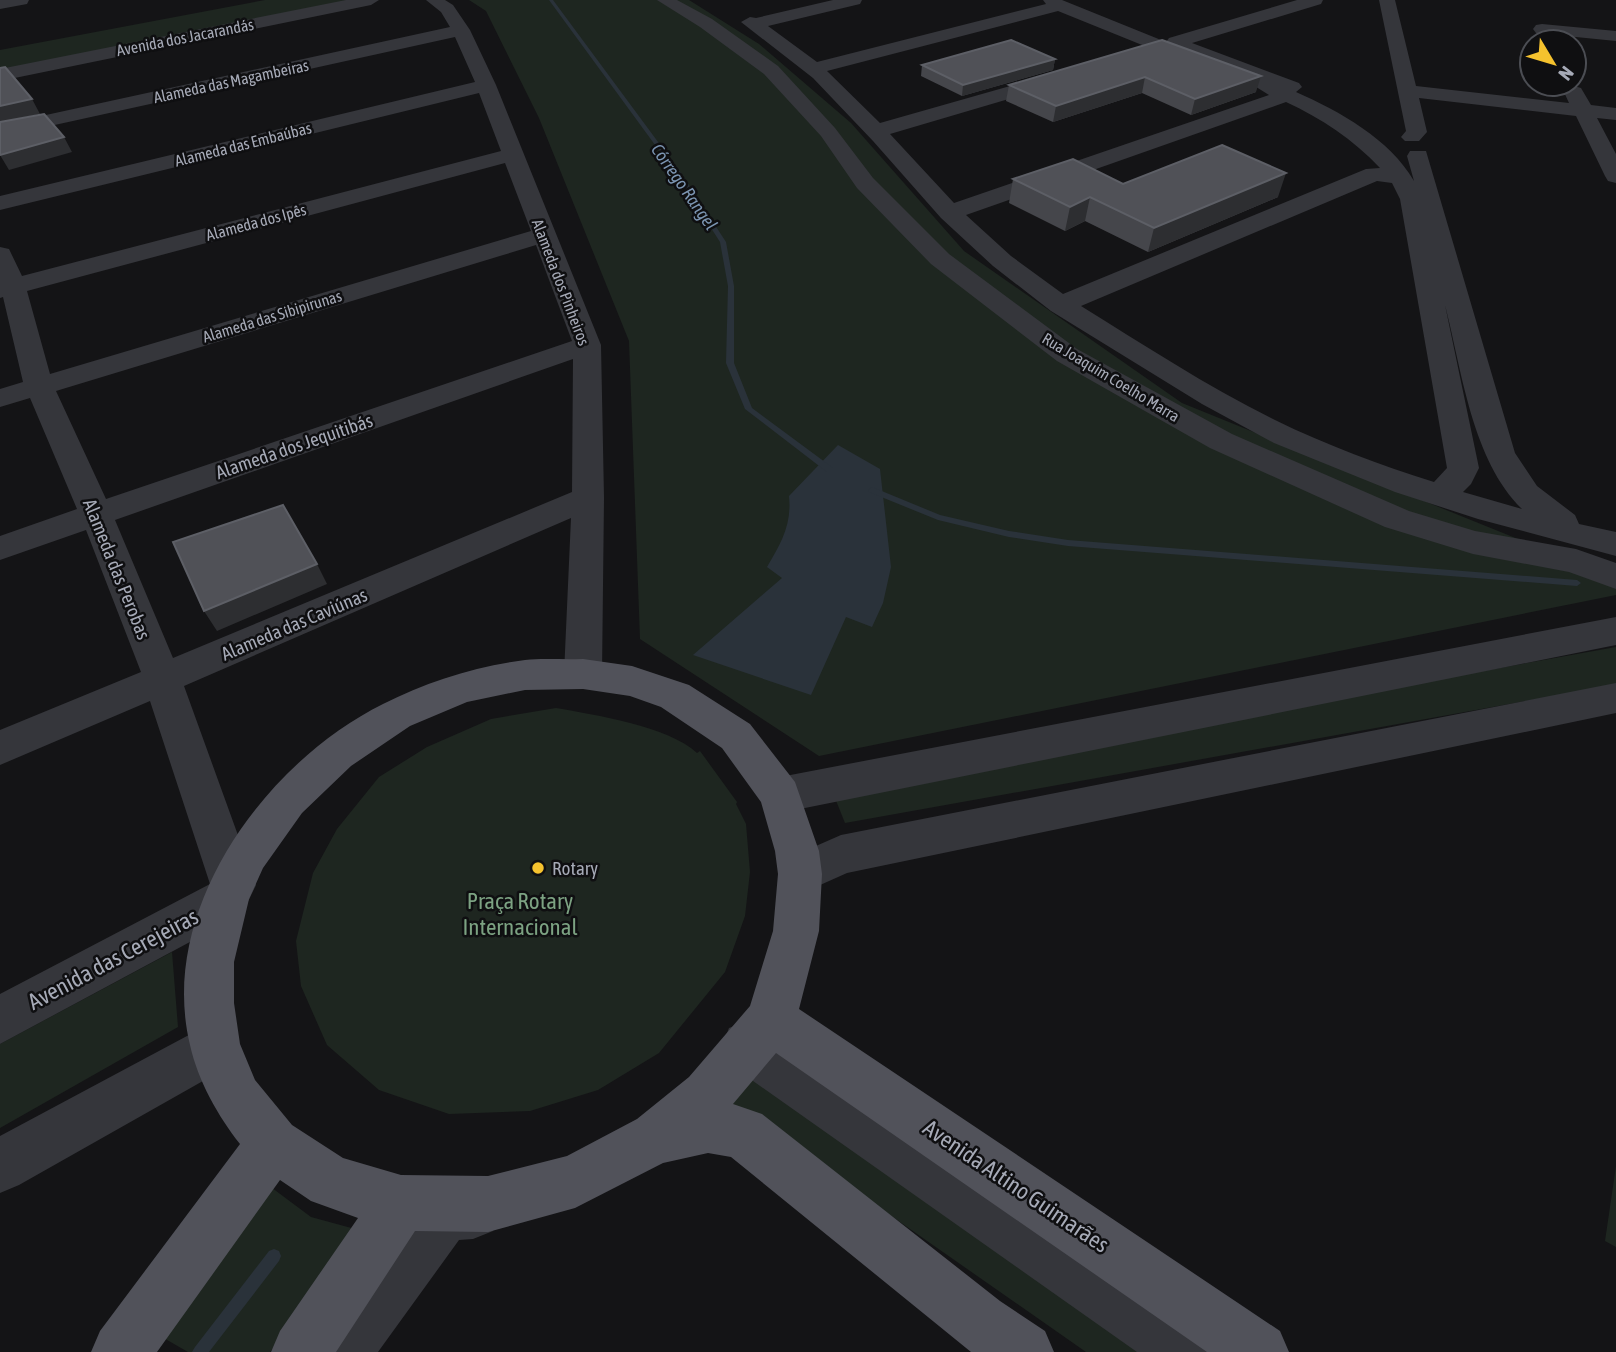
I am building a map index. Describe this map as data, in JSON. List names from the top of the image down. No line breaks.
{"streets":{"main road":["Avenida Altino Guimarães"],"street":["Avenida dos Jacarandás","Alameda das Magambeiras","Alameda das Embaúbas","Alameda dos Ipês","Alameda dos Pinheiros","Alameda das Sibipirunas","Rua Joaquim Coelho Marra","Alameda dos Jequitibás","Alameda das Perobas","Alameda das Caviúnas","Avenida das Cerejeiras"]},"crossings":[["Alameda das Magambeiras","Alameda dos Pinheiros"],["Alameda das Embaúbas","Alameda dos Pinheiros"],["Alameda dos Ipês","Alameda dos Pinheiros"],["Alameda dos Ipês","Alameda das Perobas"],["Alameda dos Pinheiros","Alameda das Sibipirunas"],["Alameda dos Pinheiros","Alameda dos Jequitibás"],["Alameda dos Pinheiros","Alameda das Caviúnas"],["Alameda das Sibipirunas","Alameda das Perobas"],["Alameda dos Jequitibás","Alameda das Perobas"],["Alameda das Perobas","Alameda das Caviúnas"],["Alameda das Perobas","Avenida das Cerejeiras"]],"water":["Córrego Rangel"],"parks":["Praça Rotary Internacional"],"places":["Rotary"],"north":"bottom right"}
